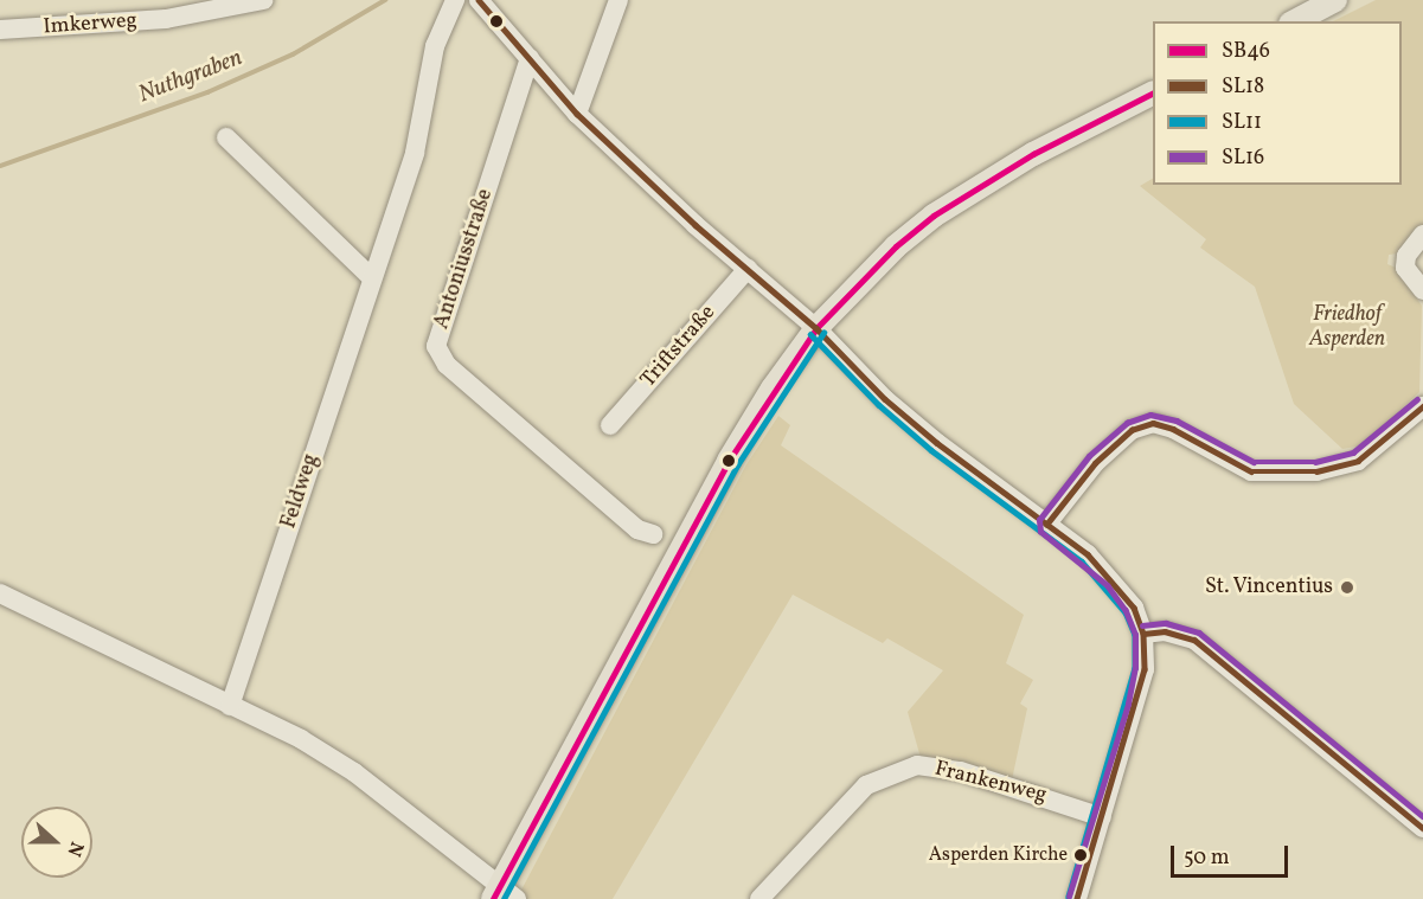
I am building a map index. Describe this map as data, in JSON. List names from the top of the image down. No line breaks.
{"streets":{"street":["Imkerweg","Antoniusstraße","Triftstraße","Feldweg","Frankenweg"]},"water":["Nuthgraben"],"parks":["Friedhof Asperden"],"places":["St. Vincentius","Asperden Kirche"],"lines":["transit line SL18","transit line SB46","transit line SL11","transit line SL16"],"legend":["SB46","SL18","SL11","SL16"],"scale_bar":"50 m","north":"right"}
